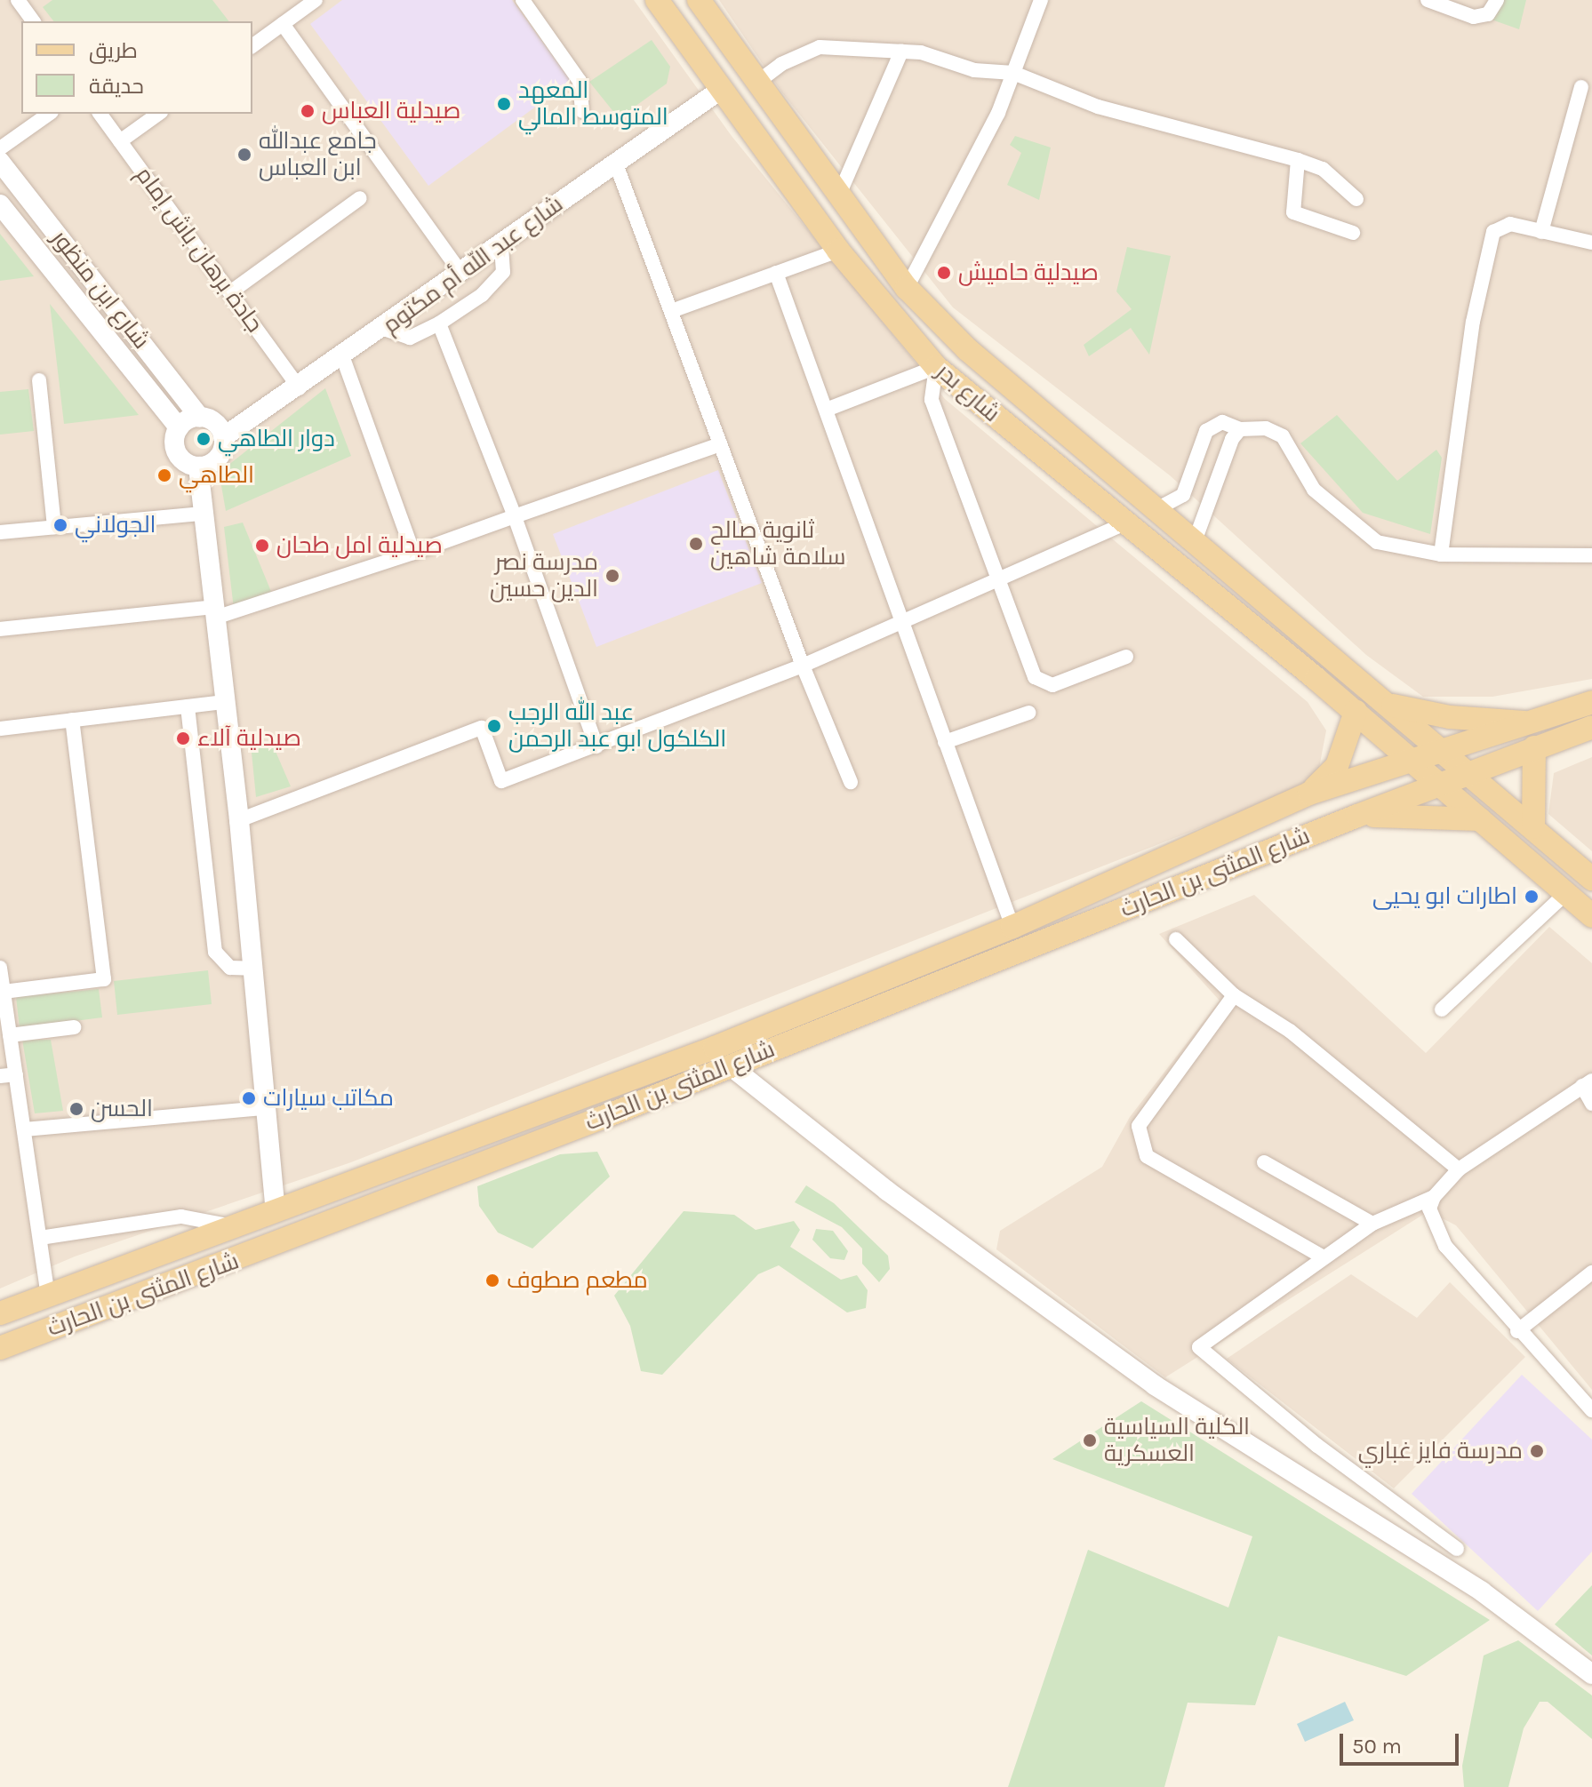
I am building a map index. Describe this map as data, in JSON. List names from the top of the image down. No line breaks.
{"streets":{"main road":["شارع عبد اللّه أم مكتوم","شارع ابن منظور","شارع بدر","شارع المثنى بن الحارث"],"street":["جادة برهان باش إمام"]},"crossings":[["جادة برهان باش إمام","شارع عبد اللّه أم مكتوم"],["شارع عبد اللّه أم مكتوم","شارع ابن منظور"],["شارع عبد اللّه أم مكتوم","شارع بدر"],["شارع بدر","شارع المثنى بن الحارث"]],"places":["المعهد المتوسط المالي","صيدلية العباس","جامع عبدالله ابن العباس","صيدلية حاميش","دوار الطاهي","الطاهي","الجولاني","ثانوية صالح سلامة شاهين","صيدلية امل طحان","مدرسة نصر الدين حسين","عبد الله الرجب الكلكول ابو عبد الرحمن","صيدلية آلاء","اطارات ابو يحيى","مكاتب سيارات","الحسن","مطعم صطوف","الكلية السياسية العسكرية","مدرسة فايز غباري"],"legend":["طريق","حديقة"],"scale_bar":"50 m"}
